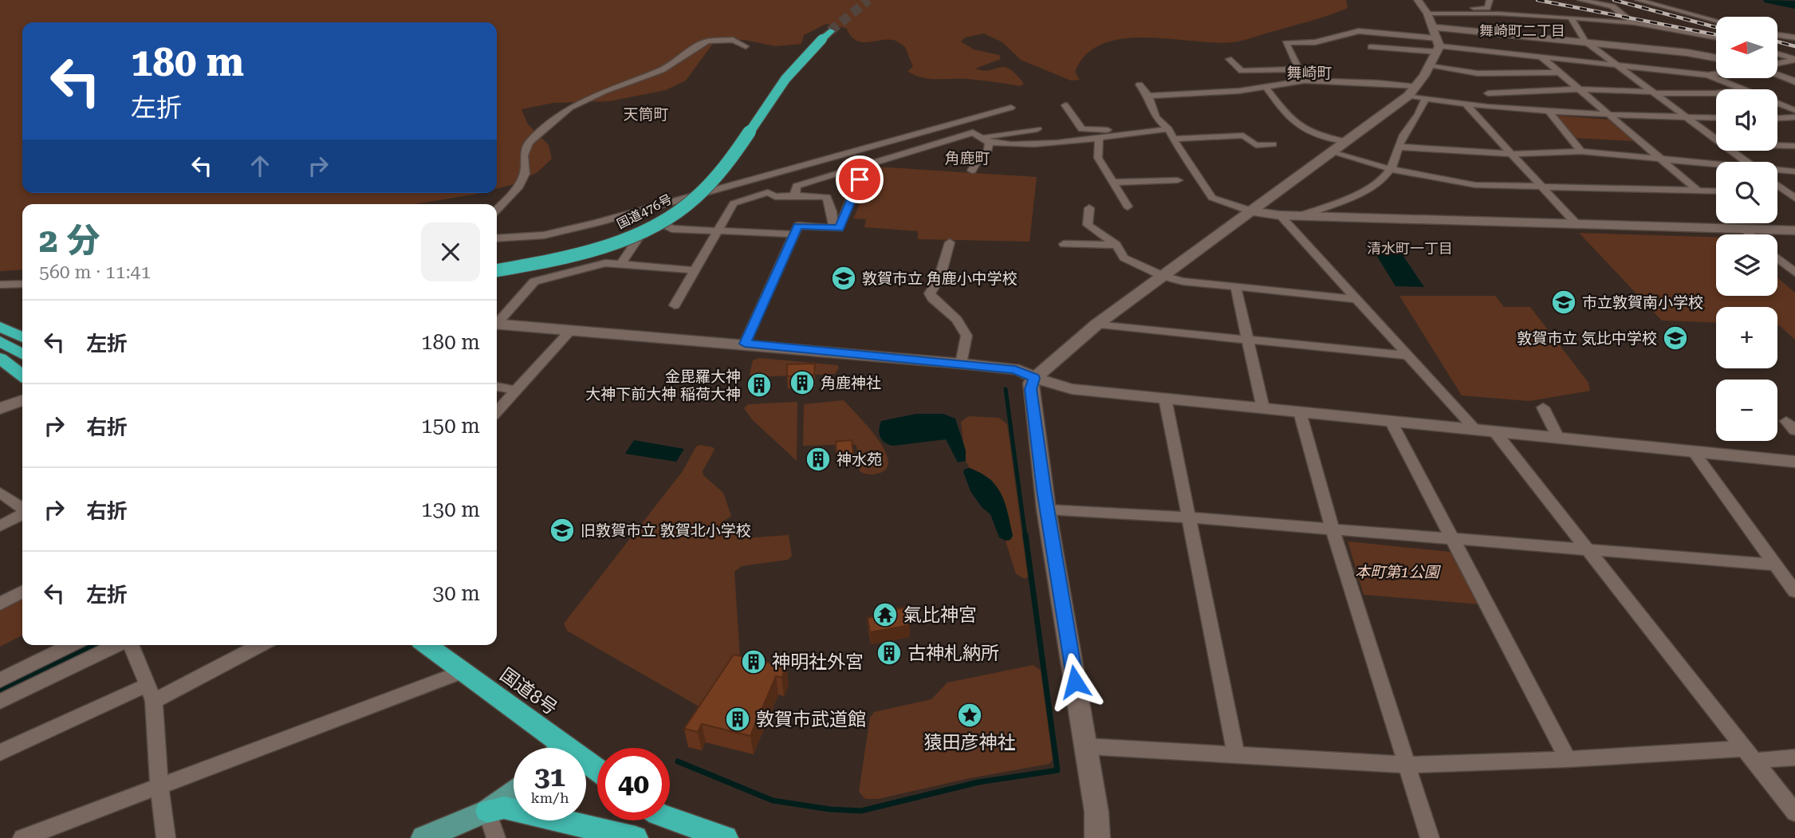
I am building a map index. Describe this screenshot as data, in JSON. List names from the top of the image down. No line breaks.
{"streets":{"highway":["国道476号","国道8号"]},"districts":["舞崎町二丁目","舞崎町","天筒町","角鹿町","清水町一丁目"],"parks":["本町第1公園"],"places":{"school or university":["敦賀市立 角鹿小中学校","市立敦賀南小学校","敦賀市立 気比中学校","旧敦賀市立 敦賀北小学校"],"building":["角鹿神社","金毘羅大神 大神下前大神 稲荷大神","神水苑","古神札納所","神明社外宮","敦賀市武道館"],"temple":["氣比神宮"],"place":["猿田彦神社"]},"north":"left","page":{"map_buttons":["+","−"],"turn":["180 m","左折"],"heading":["2 分","560 m · 11:41"],"list":[{"name":"左折","value":"180 m"},{"name":"右折","value":"150 m"},{"name":"右折","value":"130 m"},{"name":"左折","value":"30 m"}],"speed":"31 km/h","limit":"40"}}
